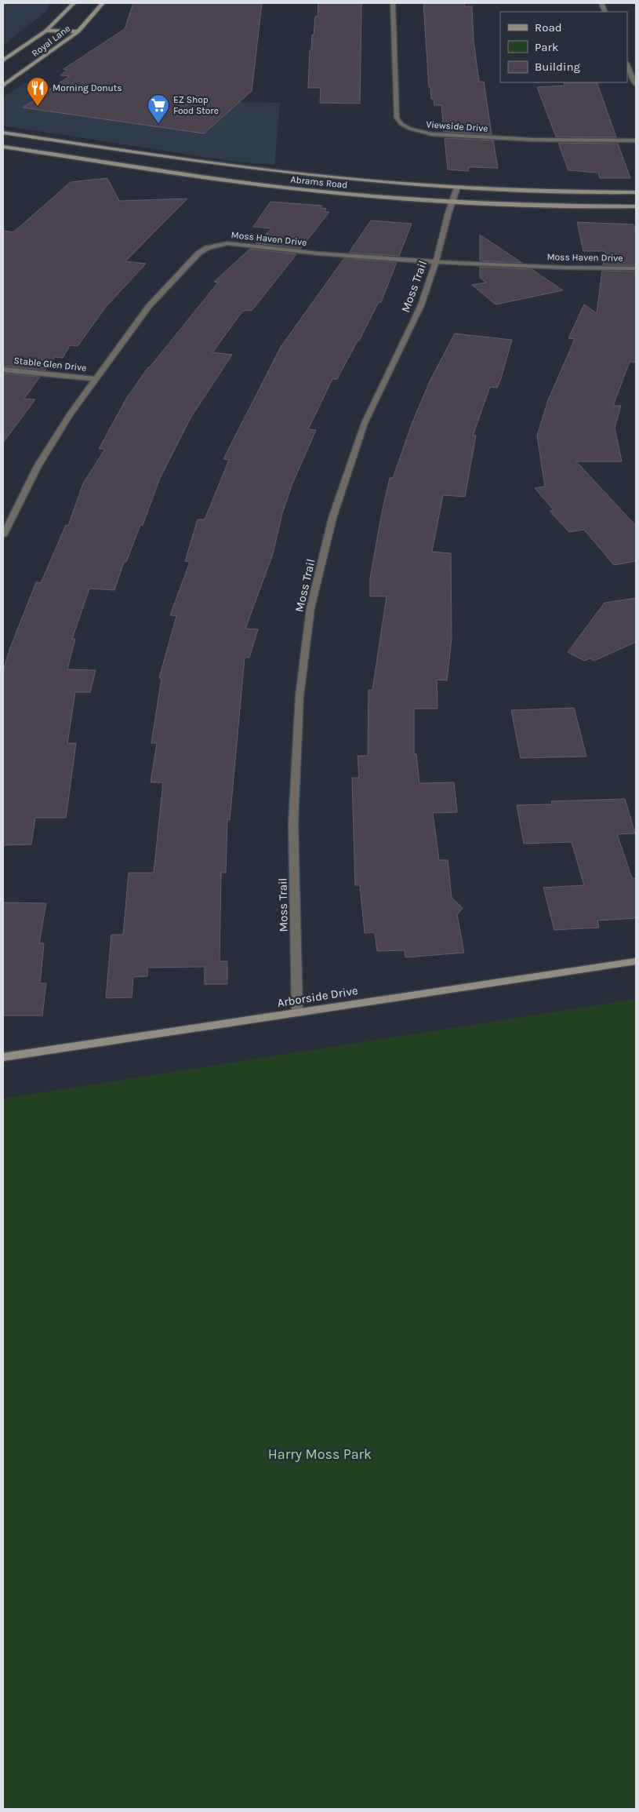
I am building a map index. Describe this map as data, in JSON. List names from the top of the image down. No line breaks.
{"streets":{"main road":["Royal Lane","Abrams Road","Arborside Drive"],"street":["Viewside Drive","Moss Haven Drive","Moss Trail","Stable Glen Drive"]},"crossings":[["Abrams Road","Moss Trail"],["Moss Haven Drive","Moss Trail"],["Moss Haven Drive","Stable Glen Drive"],["Moss Trail","Arborside Drive"]],"parks":["Harry Moss Park"],"places":{"restaurant":["Morning Donuts"],"supermarket":["EZ Shop Food Store"]},"legend":["Road","Park","Building"]}
